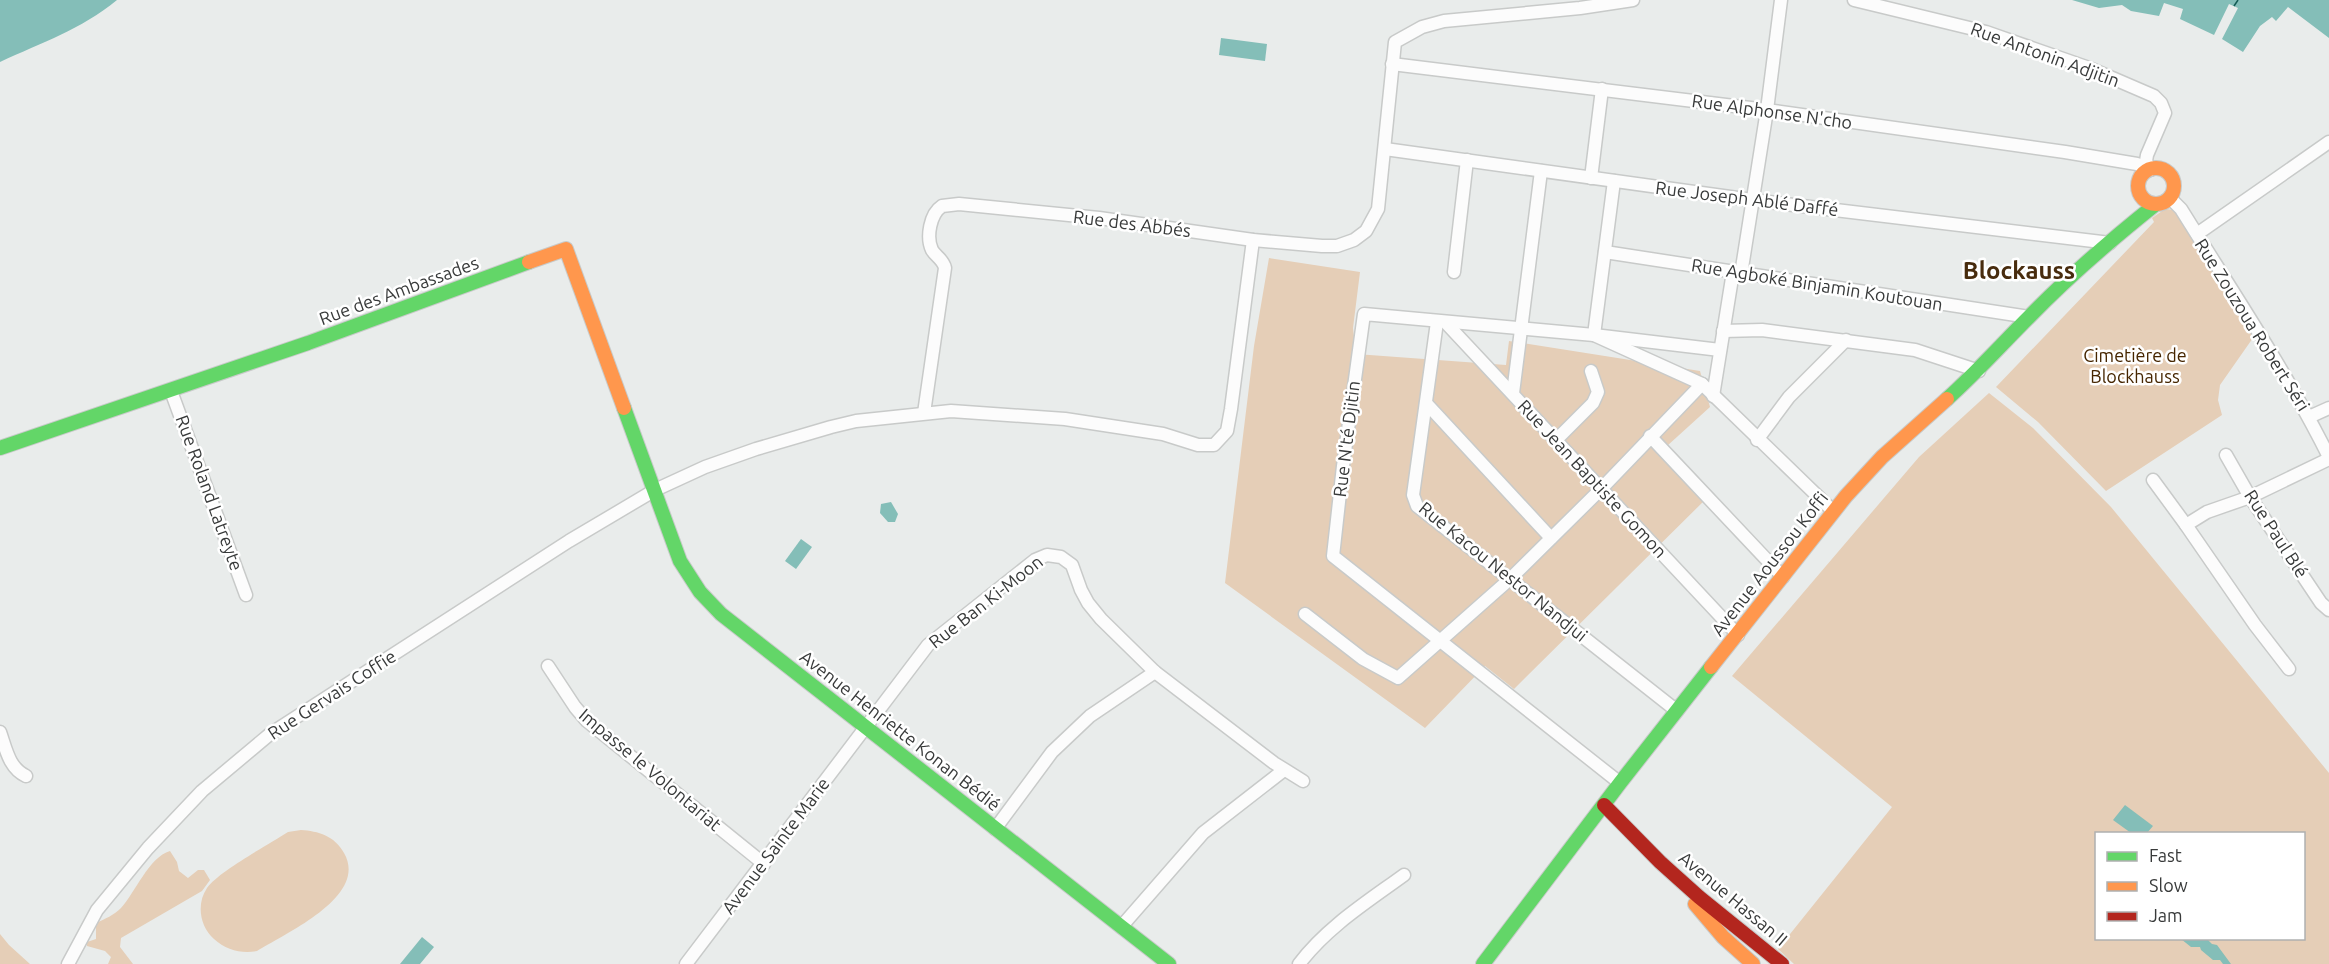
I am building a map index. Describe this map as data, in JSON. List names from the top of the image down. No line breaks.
{"streets":{"street":["Rue Antonin Adjitin","Rue Alphonse N'cho","Rue Joseph Ablé Daffé","Rue des Abbés","Rue Agboké Binjamin Koutouan","Rue des Ambassades","Rue Zouzoua Robert Séri","Rue N'té Djitin","Rue Jean Baptiste Gomon","Rue Roland Latreyte","Rue Paul Blé","Avenue Aoussou Koffi","Rue Kacou Nestor Nandjui","Rue Ban Ki-Moon","Rue Gervais Coffie","Avenue Henriette Konan Bédié","Impasse le Volontariat","Avenue Sainte Marie","Avenue Hassan II"]},"crossings":[["Rue Antonin Adjitin","Rue Alphonse N'cho"],["Rue Antonin Adjitin","Rue Zouzoua Robert Séri"],["Rue Antonin Adjitin","Avenue Aoussou Koffi"],["Rue Alphonse N'cho","Rue des Abbés"],["Rue Alphonse N'cho","Rue Zouzoua Robert Séri"],["Rue Alphonse N'cho","Avenue Aoussou Koffi"],["Rue Joseph Ablé Daffé","Rue des Abbés"],["Rue Joseph Ablé Daffé","Avenue Aoussou Koffi"],["Rue des Abbés","Rue Gervais Coffie"],["Rue Agboké Binjamin Koutouan","Avenue Aoussou Koffi"],["Rue des Ambassades","Rue Roland Latreyte"],["Rue des Ambassades","Rue Gervais Coffie"],["Rue des Ambassades","Avenue Henriette Konan Bédié"],["Rue Zouzoua Robert Séri","Avenue Aoussou Koffi"],["Rue N'té Djitin","Rue Jean Baptiste Gomon"],["Rue N'té Djitin","Avenue Aoussou Koffi"],["Rue N'té Djitin","Rue Kacou Nestor Nandjui"],["Rue Jean Baptiste Gomon","Avenue Aoussou Koffi"],["Rue Jean Baptiste Gomon","Rue Kacou Nestor Nandjui"],["Avenue Aoussou Koffi","Rue Kacou Nestor Nandjui"],["Avenue Aoussou Koffi","Avenue Hassan II"],["Rue Ban Ki-Moon","Avenue Henriette Konan Bédié"],["Rue Ban Ki-Moon","Avenue Sainte Marie"],["Rue Gervais Coffie","Avenue Henriette Konan Bédié"],["Avenue Henriette Konan Bédié","Avenue Sainte Marie"],["Impasse le Volontariat","Avenue Sainte Marie"]],"districts":["Blockauss"],"parks":["Cimetière de Blockhauss"],"legend":["Fast","Slow","Jam"]}
